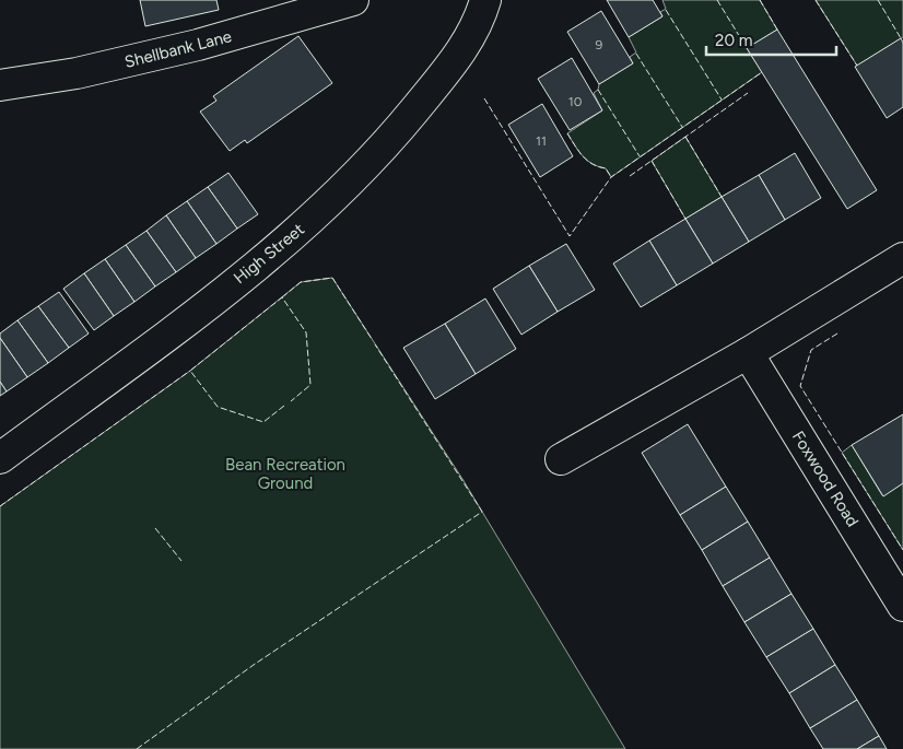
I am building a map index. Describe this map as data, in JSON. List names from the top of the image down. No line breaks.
{"streets":{"street":["Shellbank Lane","High Street","Foxwood Road"]},"parks":["Bean Recreation Ground"],"house_numbers":["9","10","11"],"scale_bar":"20 m"}
